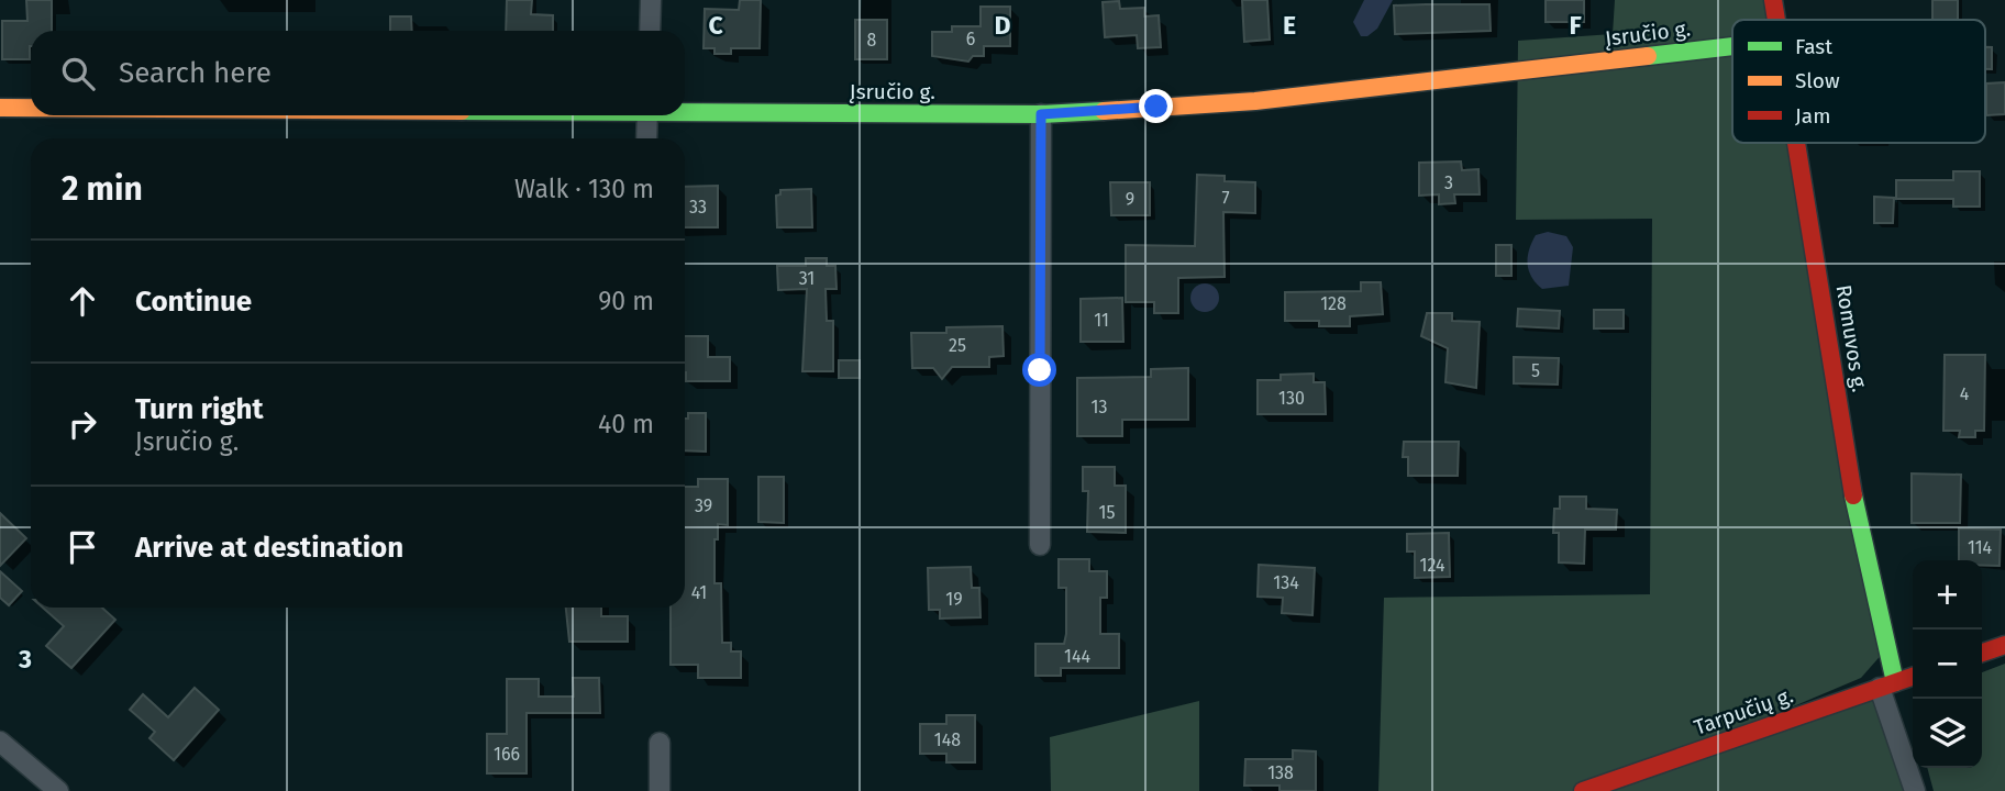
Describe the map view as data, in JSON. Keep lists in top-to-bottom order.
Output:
{
  "streets": {
    "street": ["Įsručio g.", "Romuvos g.", "Tarpučių g."]
  },
  "crossings": [
    ["Romuvos g.", "Tarpučių g."]
  ],
  "house_numbers": [
    "6",
    "8",
    "3",
    "7",
    "9",
    "33",
    "31",
    "128",
    "11",
    "25",
    "5",
    "4",
    "130",
    "13",
    "39",
    "15",
    "114",
    "124",
    "134",
    "41",
    "19",
    "144",
    "148",
    "166",
    "138"
  ],
  "legend": ["Fast", "Slow", "Jam"],
  "page": {
    "search": "Search here",
    "heading": ["2 min", "Walk · 130 m"],
    "list": [
      ["Continue", "90 m"],
      ["Turn right", "Įsručio g.", "40 m"],
      "Arrive at destination"
    ],
    "map_buttons": ["+", "−"]
  },
  "grid": {
    "columns": [
      "C",
      "D",
      "E",
      "F"
    ],
    "rows": ["3"]
  }
}
